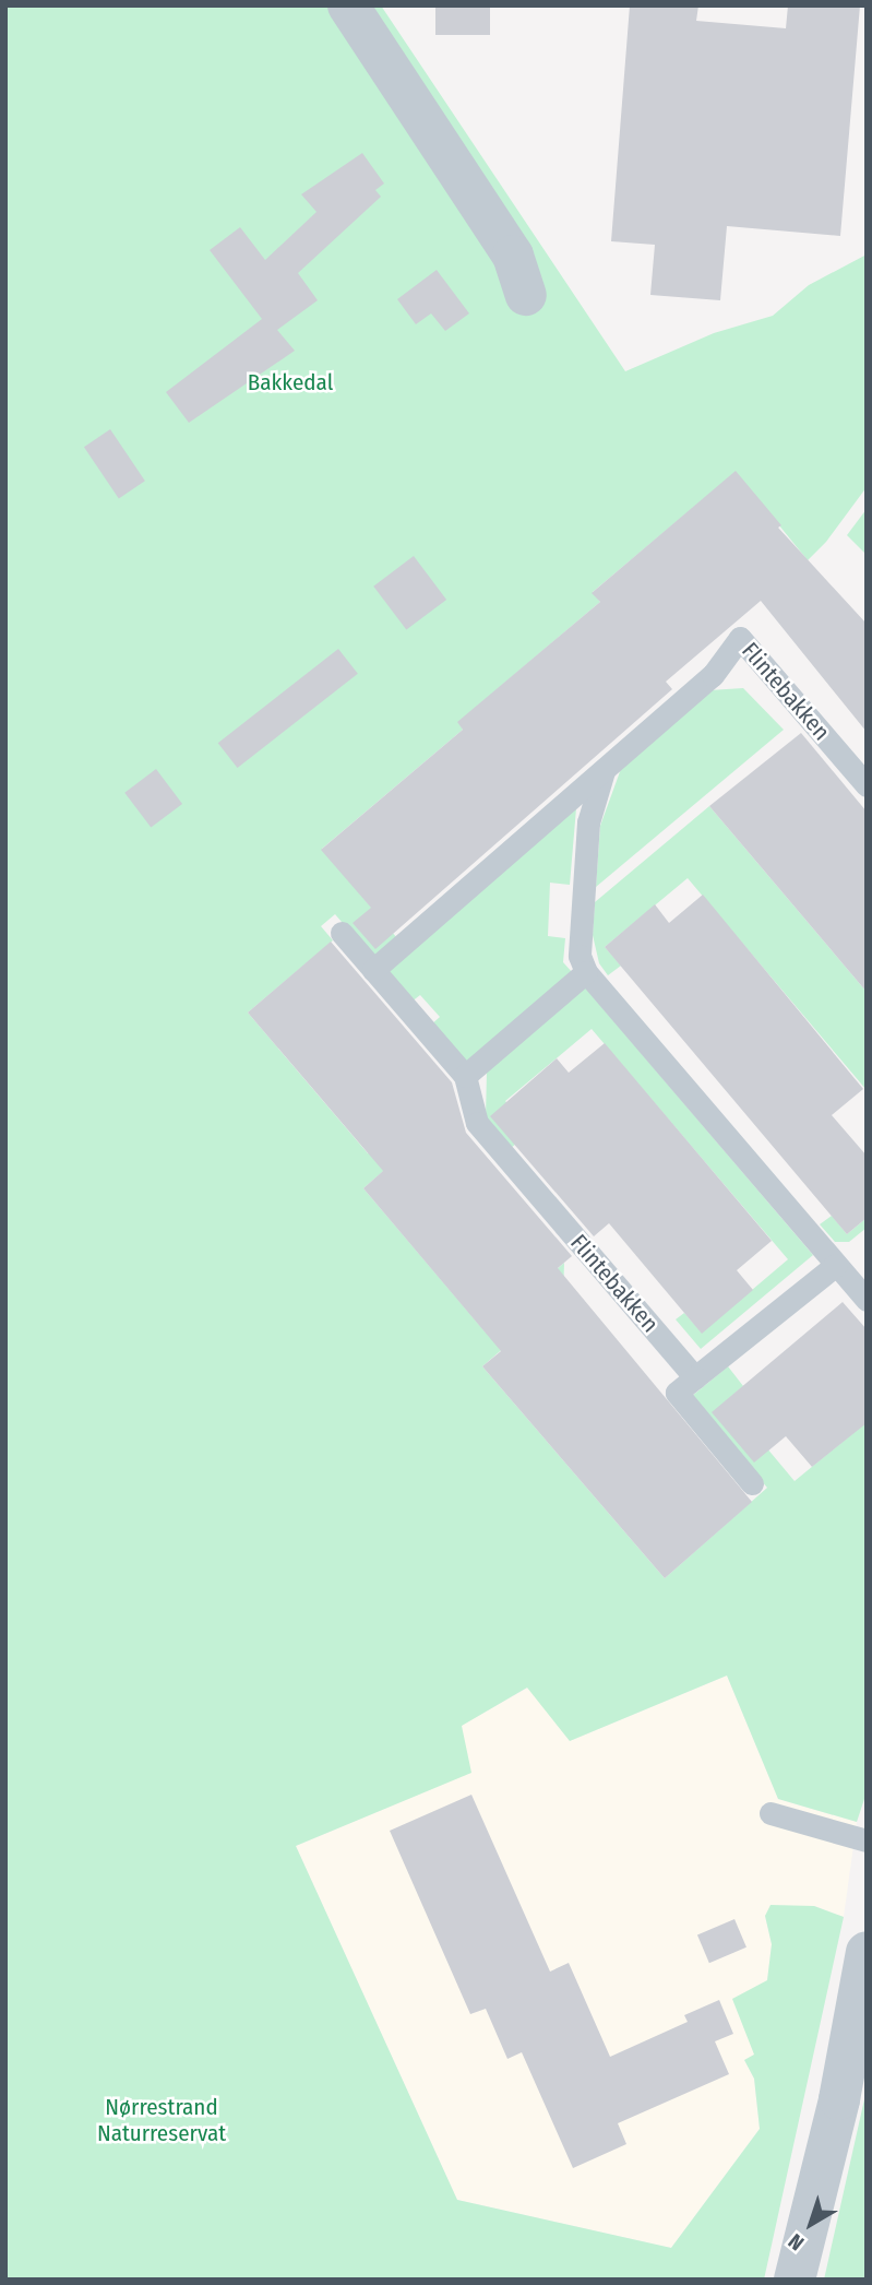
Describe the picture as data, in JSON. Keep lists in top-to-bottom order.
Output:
{
  "streets": {
    "lane": ["Flintebakken"]
  },
  "parks": ["Bakkedal", "Nørrestrand Naturreservat"],
  "north": "bottom left"
}
